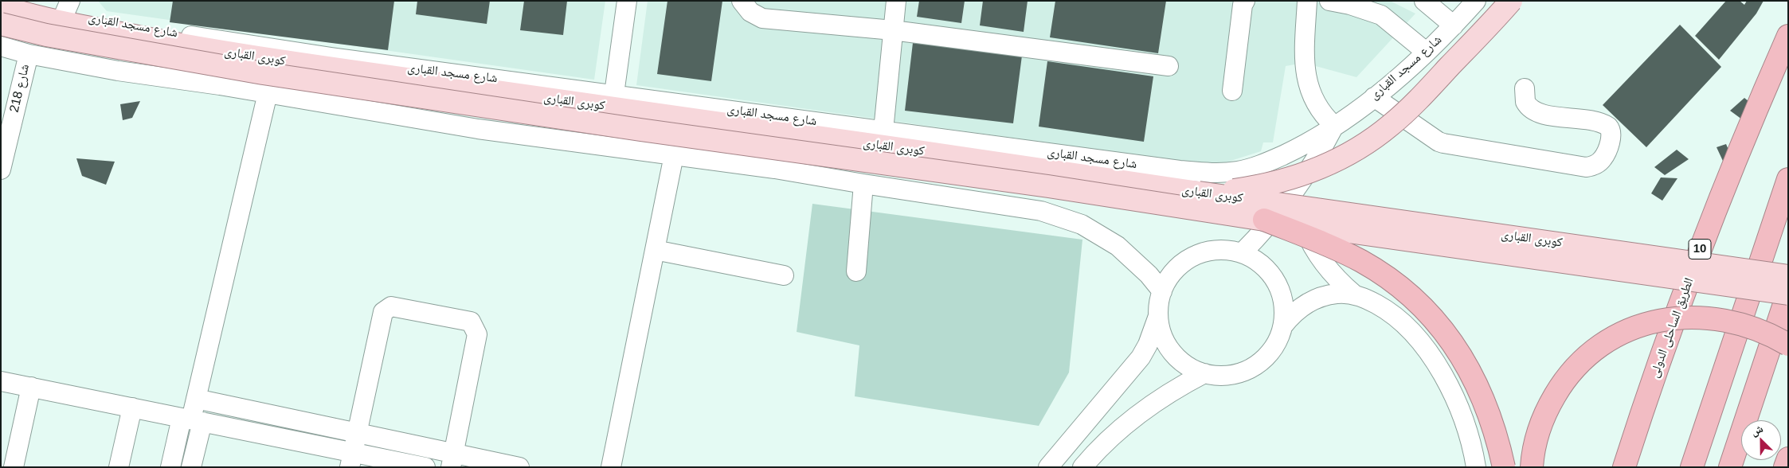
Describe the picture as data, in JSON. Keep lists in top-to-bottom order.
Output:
{
  "streets": {
    "highway": ["10", "الطريق الساحلى الدولى"],
    "main road": ["كوبرى القبارى"],
    "street": ["شارع مسجد القبارى", "شارع 218"]
  },
  "north": "top left"
}
